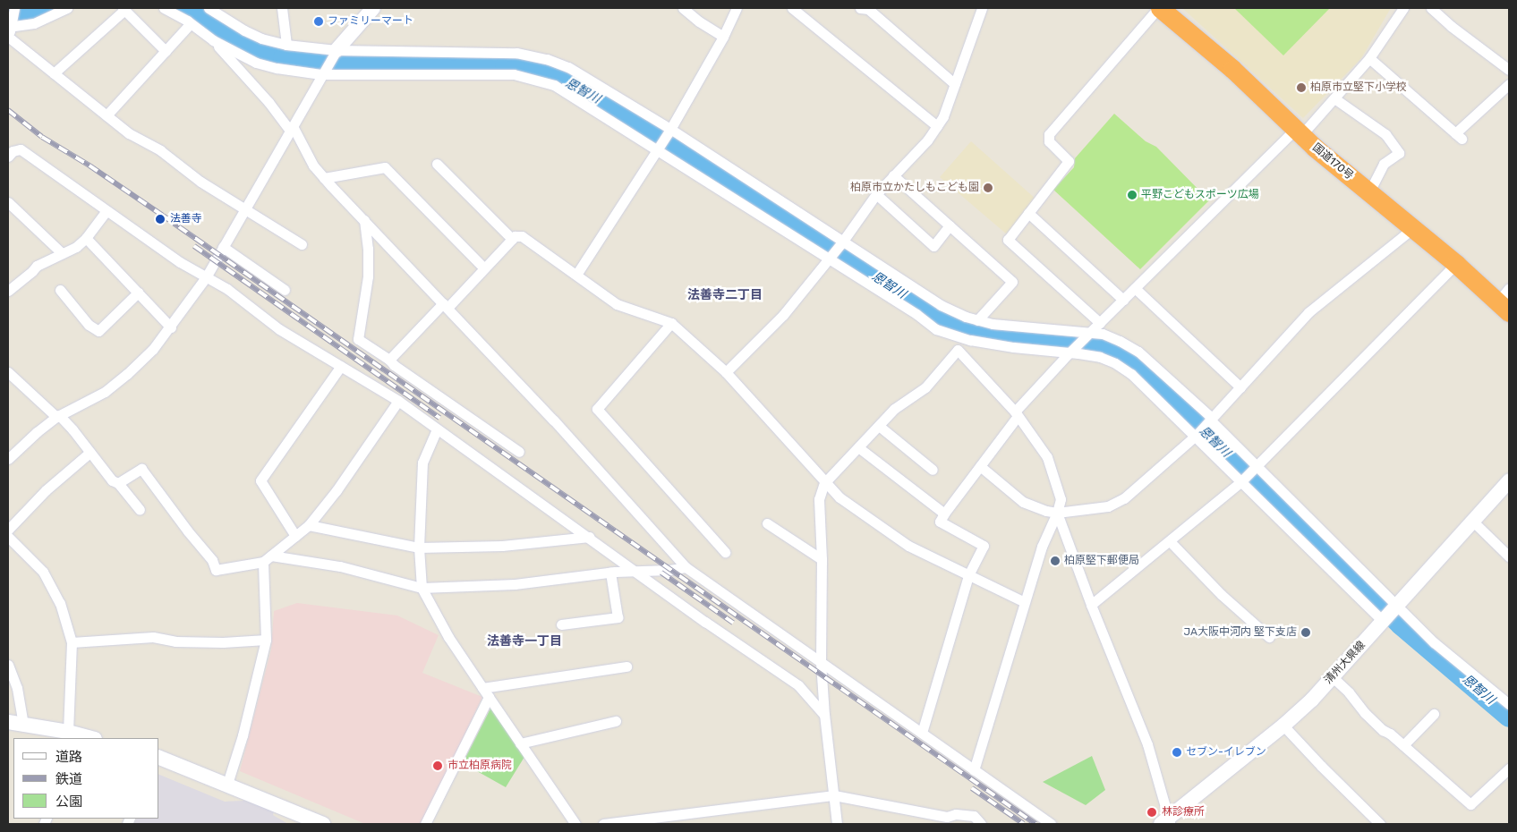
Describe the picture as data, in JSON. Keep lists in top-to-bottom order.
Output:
{
  "streets": {
    "highway": ["国道170号"],
    "main road": ["清州大県線"]
  },
  "districts": ["法善寺二丁目", "法善寺一丁目"],
  "water": ["恩智川"],
  "places": [
    "ファミリーマート",
    "柏原市立堅下小学校",
    "柏原市立かたしもこども園",
    "平野こどもスポーツ広場",
    "法善寺",
    "柏原堅下郵便局",
    "JA大阪中河内 堅下支店",
    "セブン-イレブン",
    "市立柏原病院",
    "林診療所"
  ],
  "legend": ["道路", "鉄道", "公園"]
}
